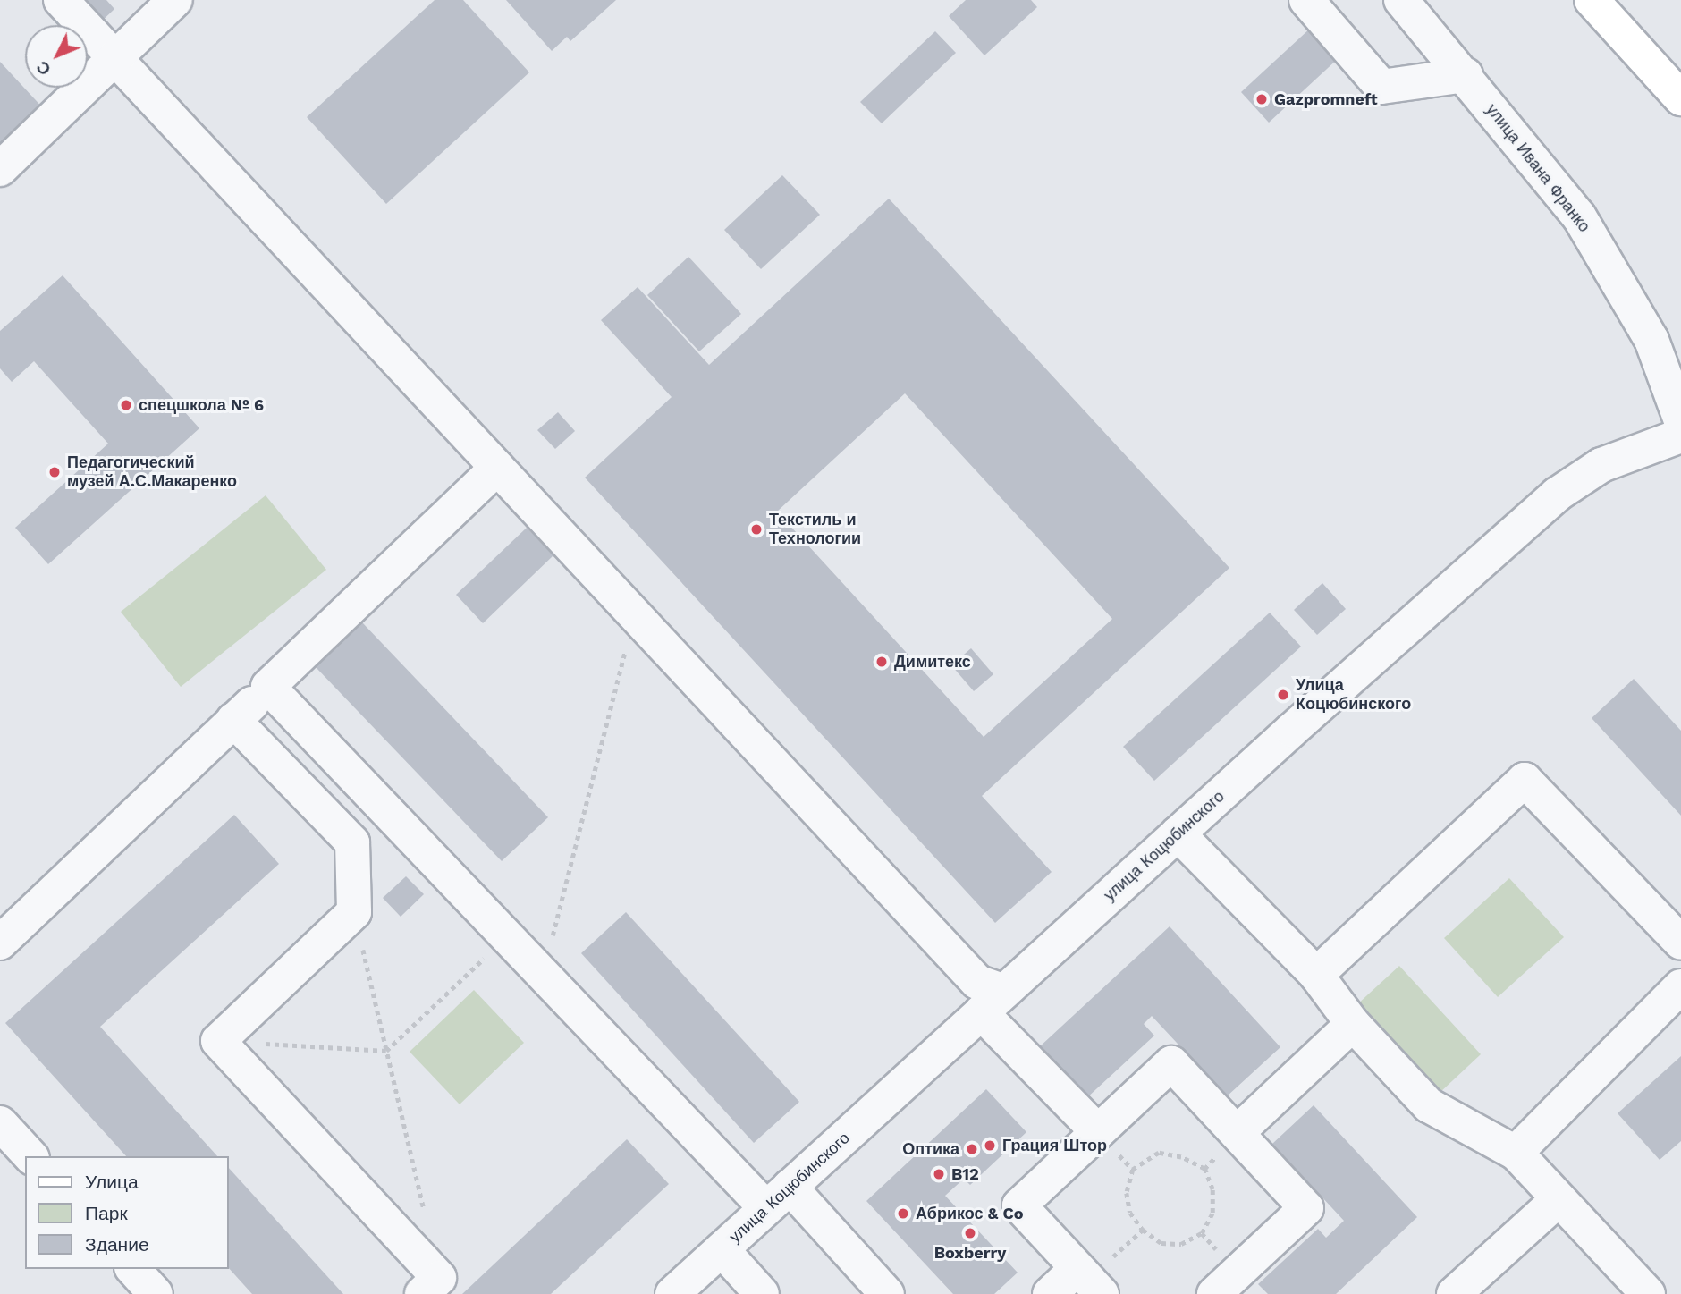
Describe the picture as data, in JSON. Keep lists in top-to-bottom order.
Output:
{
  "streets": {
    "street": ["улица Ивана Франко", "улица Коцюбинского"]
  },
  "places": [
    "Gazpromneft",
    "спецшкола № 6",
    "Педагогический музей А.С.Макаренко",
    "Текстиль и Технологии",
    "Димитекс",
    "Улица Коцюбинского",
    "Грация Штор",
    "Оптика",
    "B12",
    "Абрикос & Co",
    "Boxberry"
  ],
  "legend": ["Улица", "Парк", "Здание"],
  "north": "bottom left"
}
